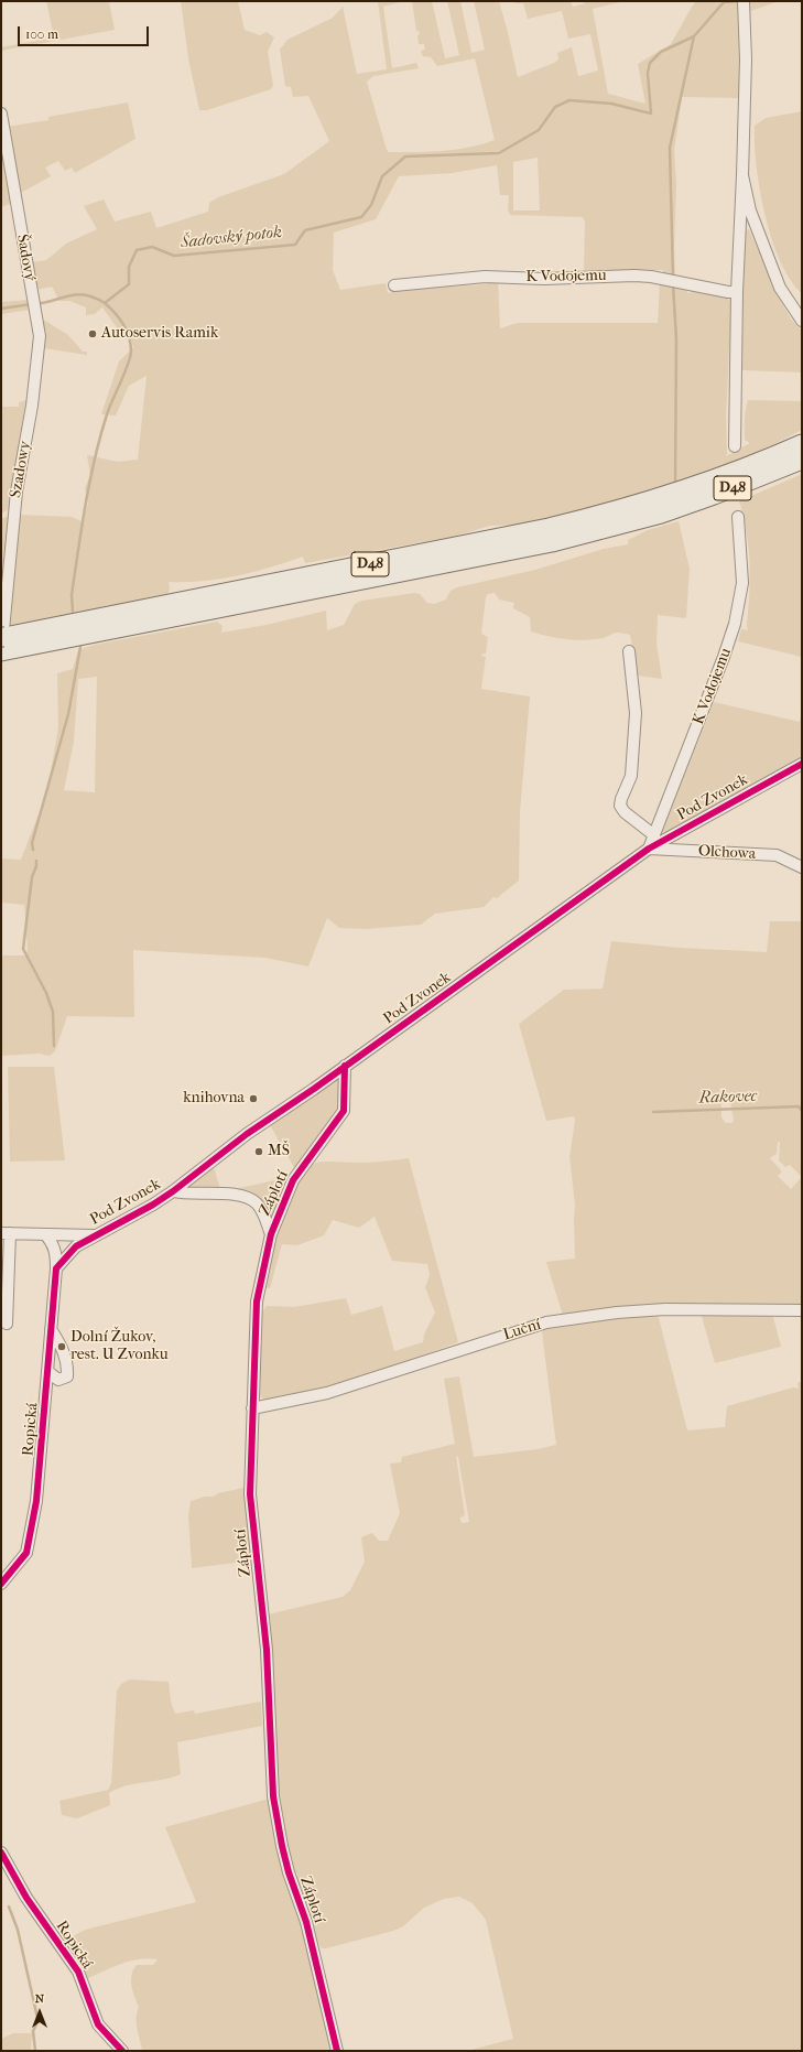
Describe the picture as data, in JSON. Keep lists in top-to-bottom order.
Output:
{
  "streets": {
    "highway": ["D48"],
    "street": [
      "Šadový",
      "K Vodojemu",
      "Szadowy",
      "Pod Zvonek",
      "Olchowa",
      "Záplotí",
      "Luční",
      "Ropická"
    ]
  },
  "crossings": [
    ["Šadový", "Szadowy"],
    ["K Vodojemu", "Pod Zvonek"],
    ["K Vodojemu", "Olchowa"],
    ["Szadowy", "D48"],
    ["Pod Zvonek", "Olchowa"],
    ["Pod Zvonek", "Záplotí"],
    ["Pod Zvonek", "Ropická"],
    ["Záplotí", "Luční"]
  ],
  "water": ["Šadovský potok", "Rakovec"],
  "places": [
    "Autoservis Ramik",
    "knihovna",
    "MŠ",
    "Dolní Žukov, rest. U Zvonku"
  ],
  "scale_bar": "100 m",
  "north": "top"
}
